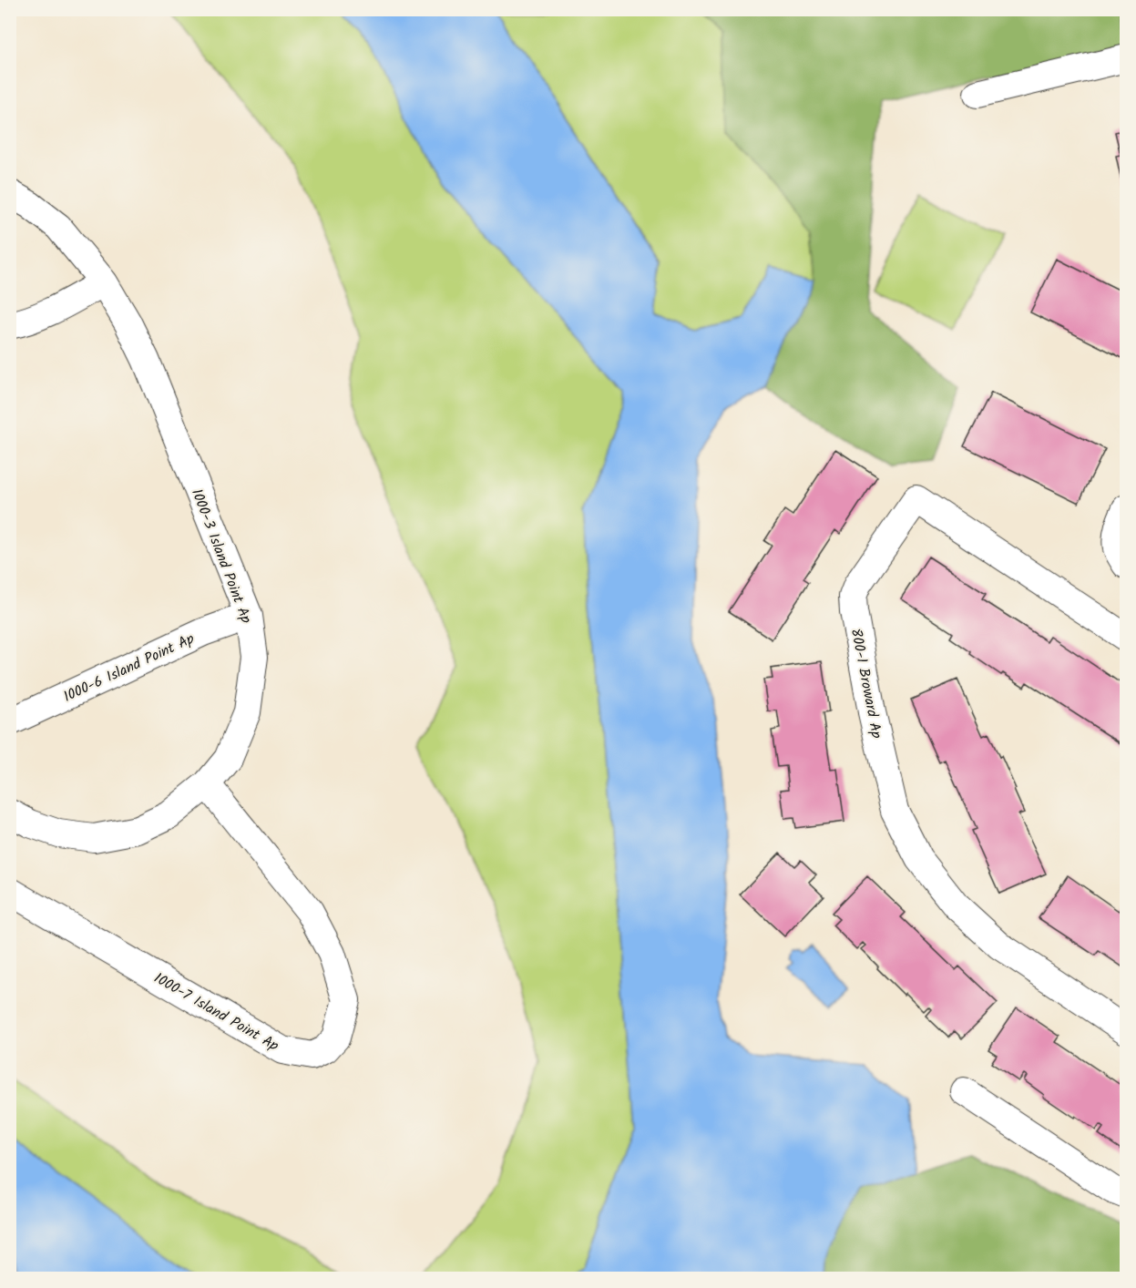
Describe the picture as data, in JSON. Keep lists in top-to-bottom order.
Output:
{
  "streets": {
    "street": [
      "1000-3 Island Point Ap",
      "1000-6 Island Point Ap",
      "800-1 Broward Ap",
      "1000-7 Island Point Ap"
    ]
  },
  "crossings": [
    ["1000-3 Island Point Ap", "1000-6 Island Point Ap"],
    ["1000-3 Island Point Ap", "1000-7 Island Point Ap"]
  ]
}
